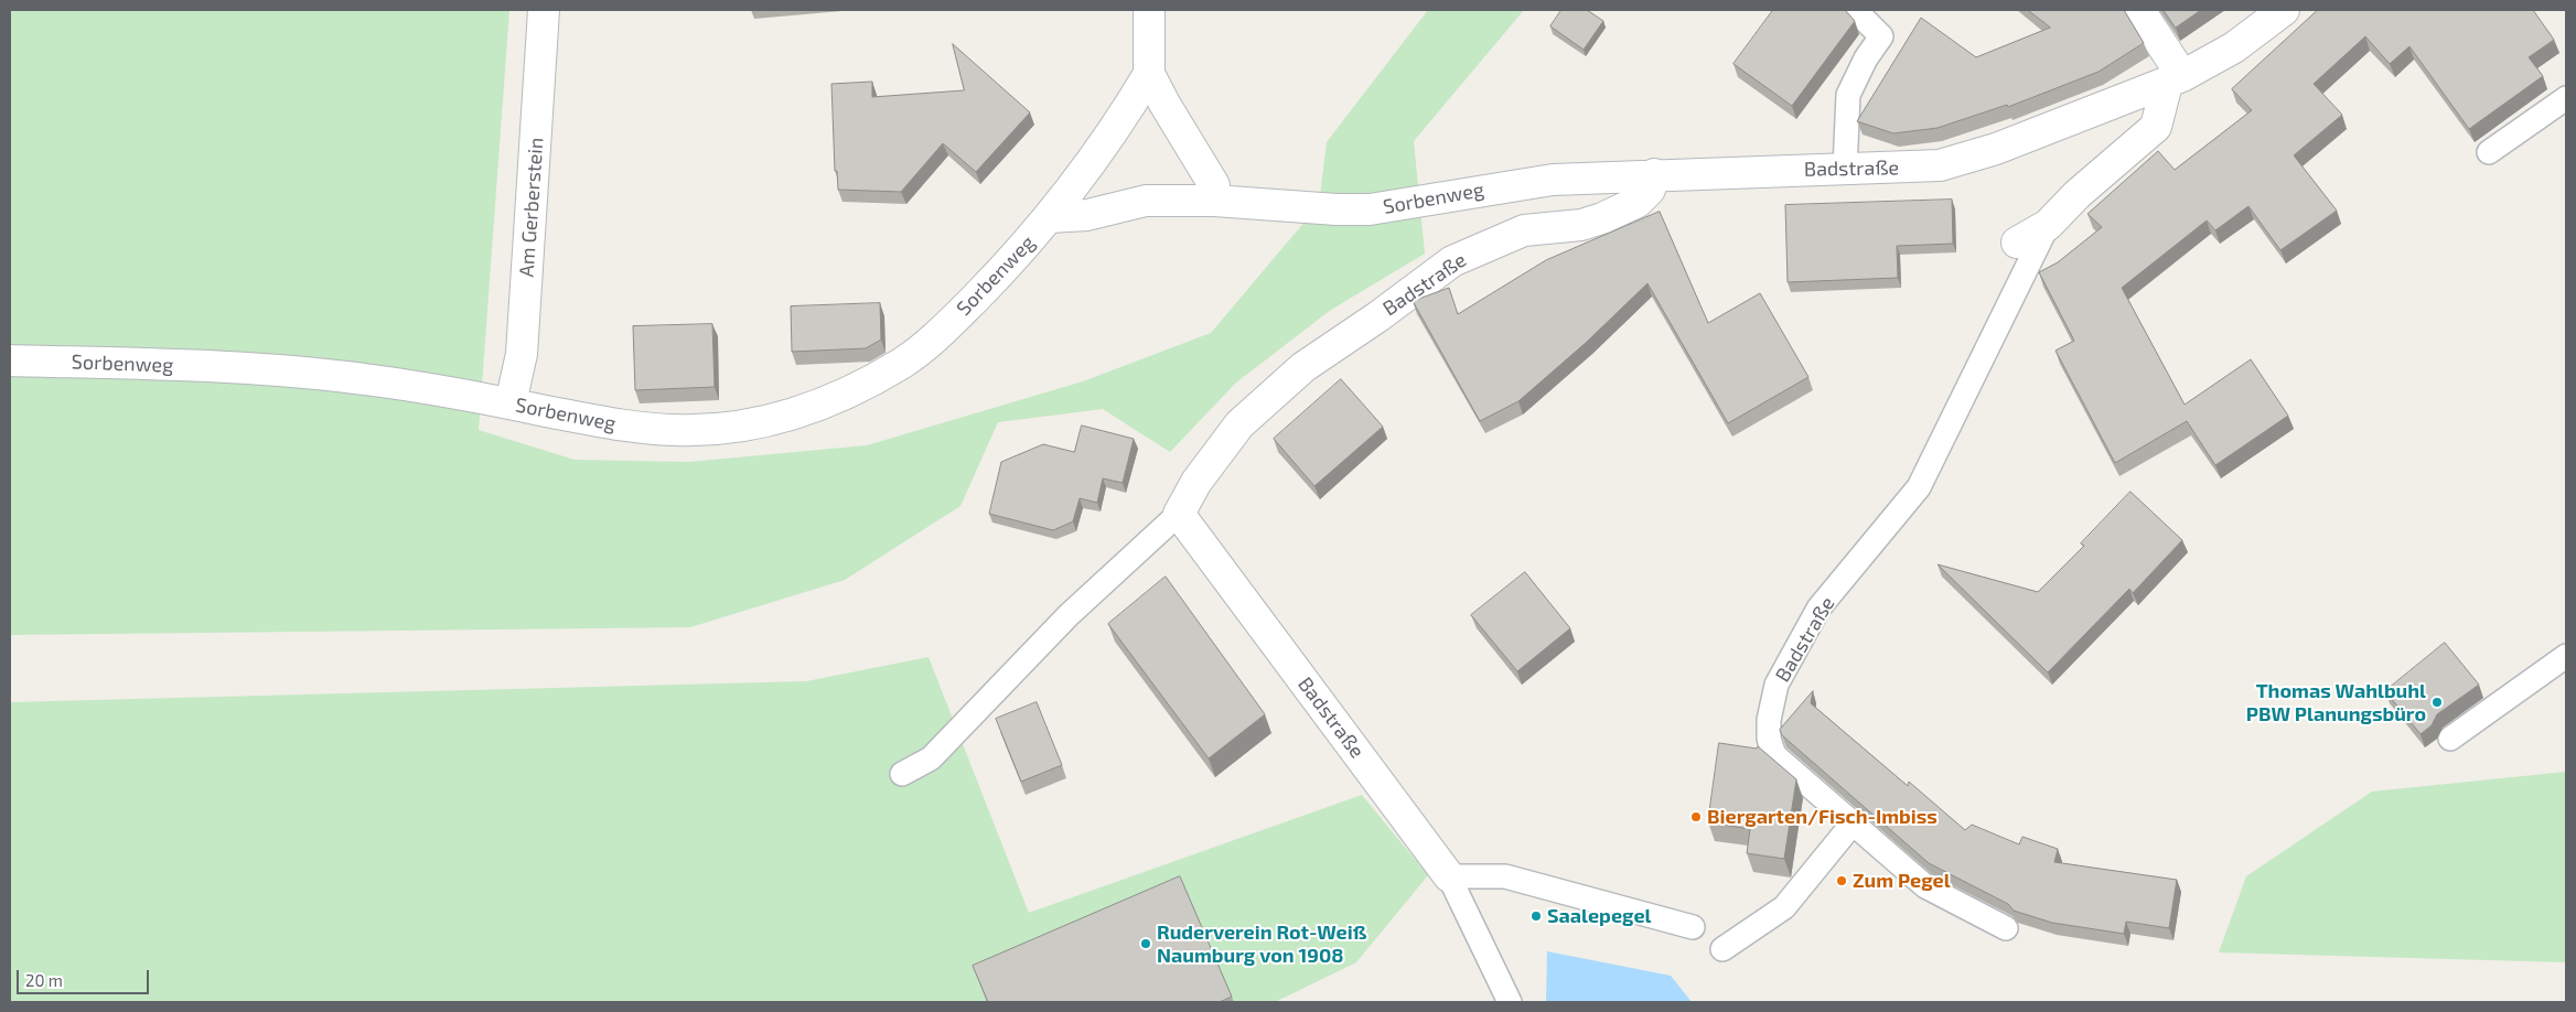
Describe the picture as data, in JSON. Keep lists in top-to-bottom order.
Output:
{
  "streets": {
    "street": ["Badstraße", "Sorbenweg", "Am Gerberstein"]
  },
  "crossings": [
    ["Badstraße", "Sorbenweg"],
    ["Sorbenweg", "Am Gerberstein"]
  ],
  "places": [
    "Thomas Wahlbuhl PBW Planungsbüro",
    "Biergarten/Fisch-Imbiss",
    "Zum Pegel",
    "Saalepegel",
    "Ruderverein Rot-Weiß Naumburg von 1908"
  ],
  "scale_bar": "20 m"
}
